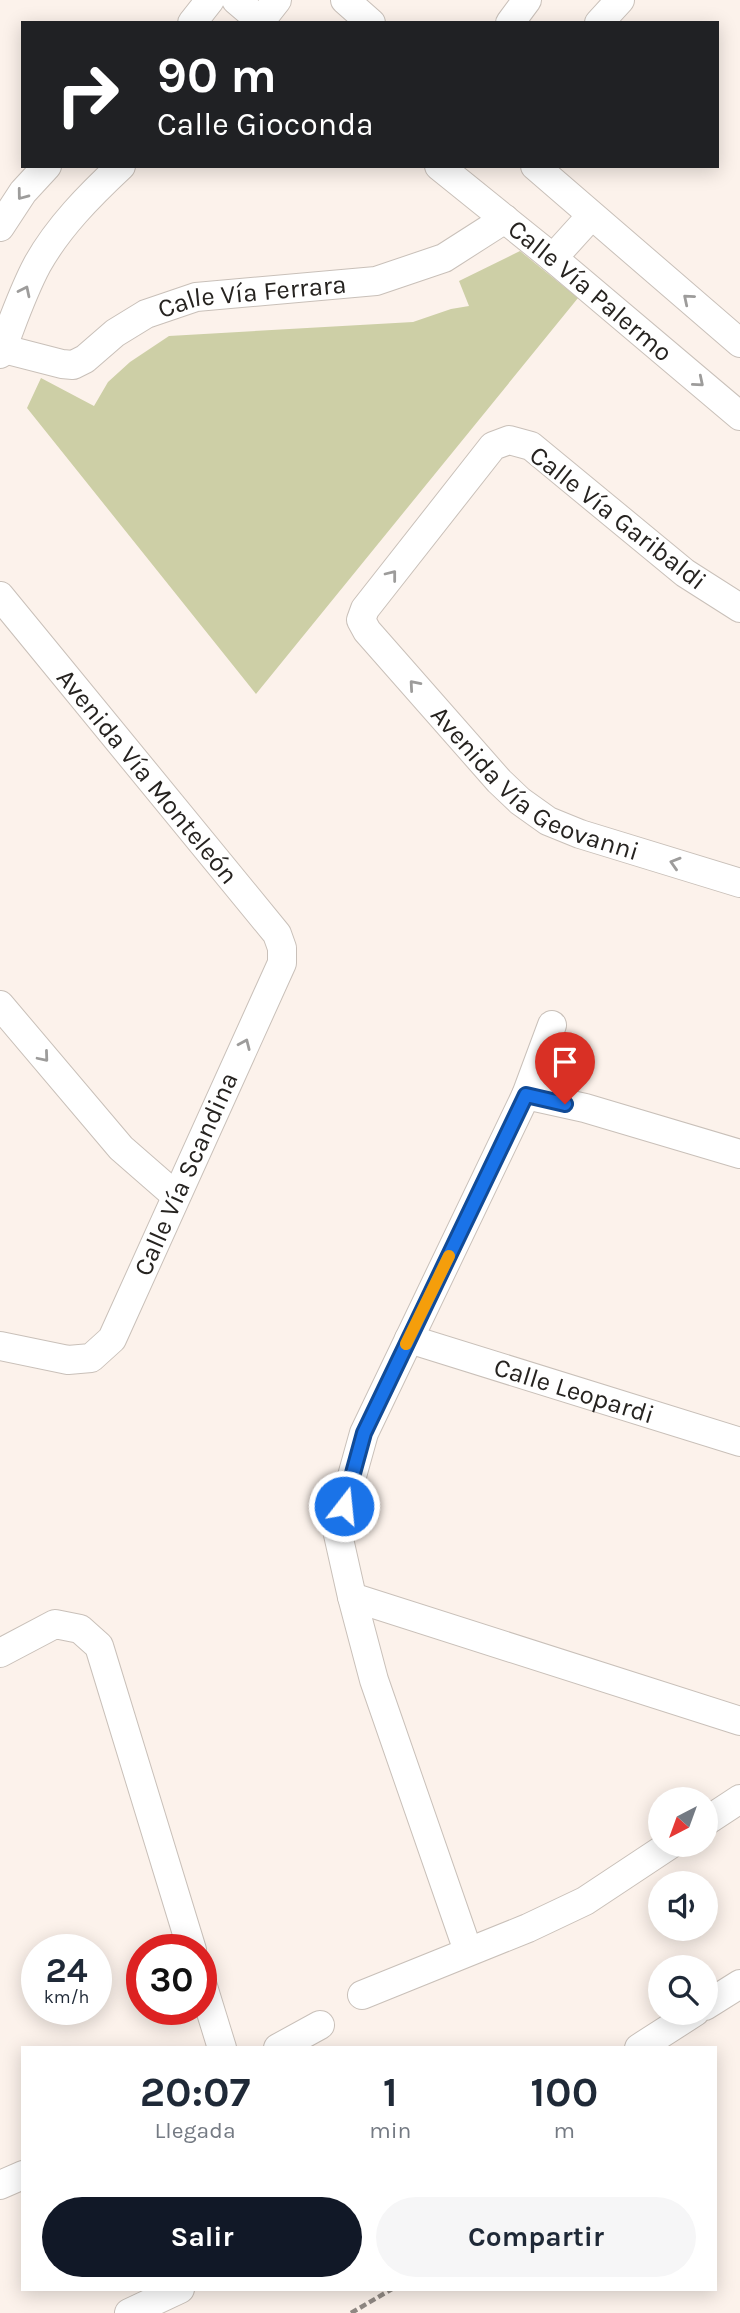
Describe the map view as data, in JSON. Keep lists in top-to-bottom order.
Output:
{
  "streets": {
    "street": [
      "Calle Vía Palermo",
      "Calle Vía Ferrara",
      "Calle Vía Garibaldi",
      "Avenida Vía Monteleón",
      "Avenida Vía Geovanni",
      "Calle Vía Scandina",
      "Calle Leopardi"
    ]
  },
  "crossings": [
    ["Calle Vía Palermo", "Calle Vía Ferrara"],
    ["Calle Vía Garibaldi", "Avenida Vía Geovanni"],
    ["Avenida Vía Monteleón", "Calle Vía Scandina"]
  ],
  "one_way": ["Avenida Vía Geovanni", "Calle Vía Scandina"],
  "north": "bottom left",
  "page": {
    "turn": ["90 m", "Calle Gioconda"],
    "speed": "24 km/h",
    "limit": "30",
    "eta": [
      "20:07",
      "Llegada",
      "1",
      "min",
      "100",
      "m"
    ],
    "buttons": ["Salir", "Compartir"]
  }
}
